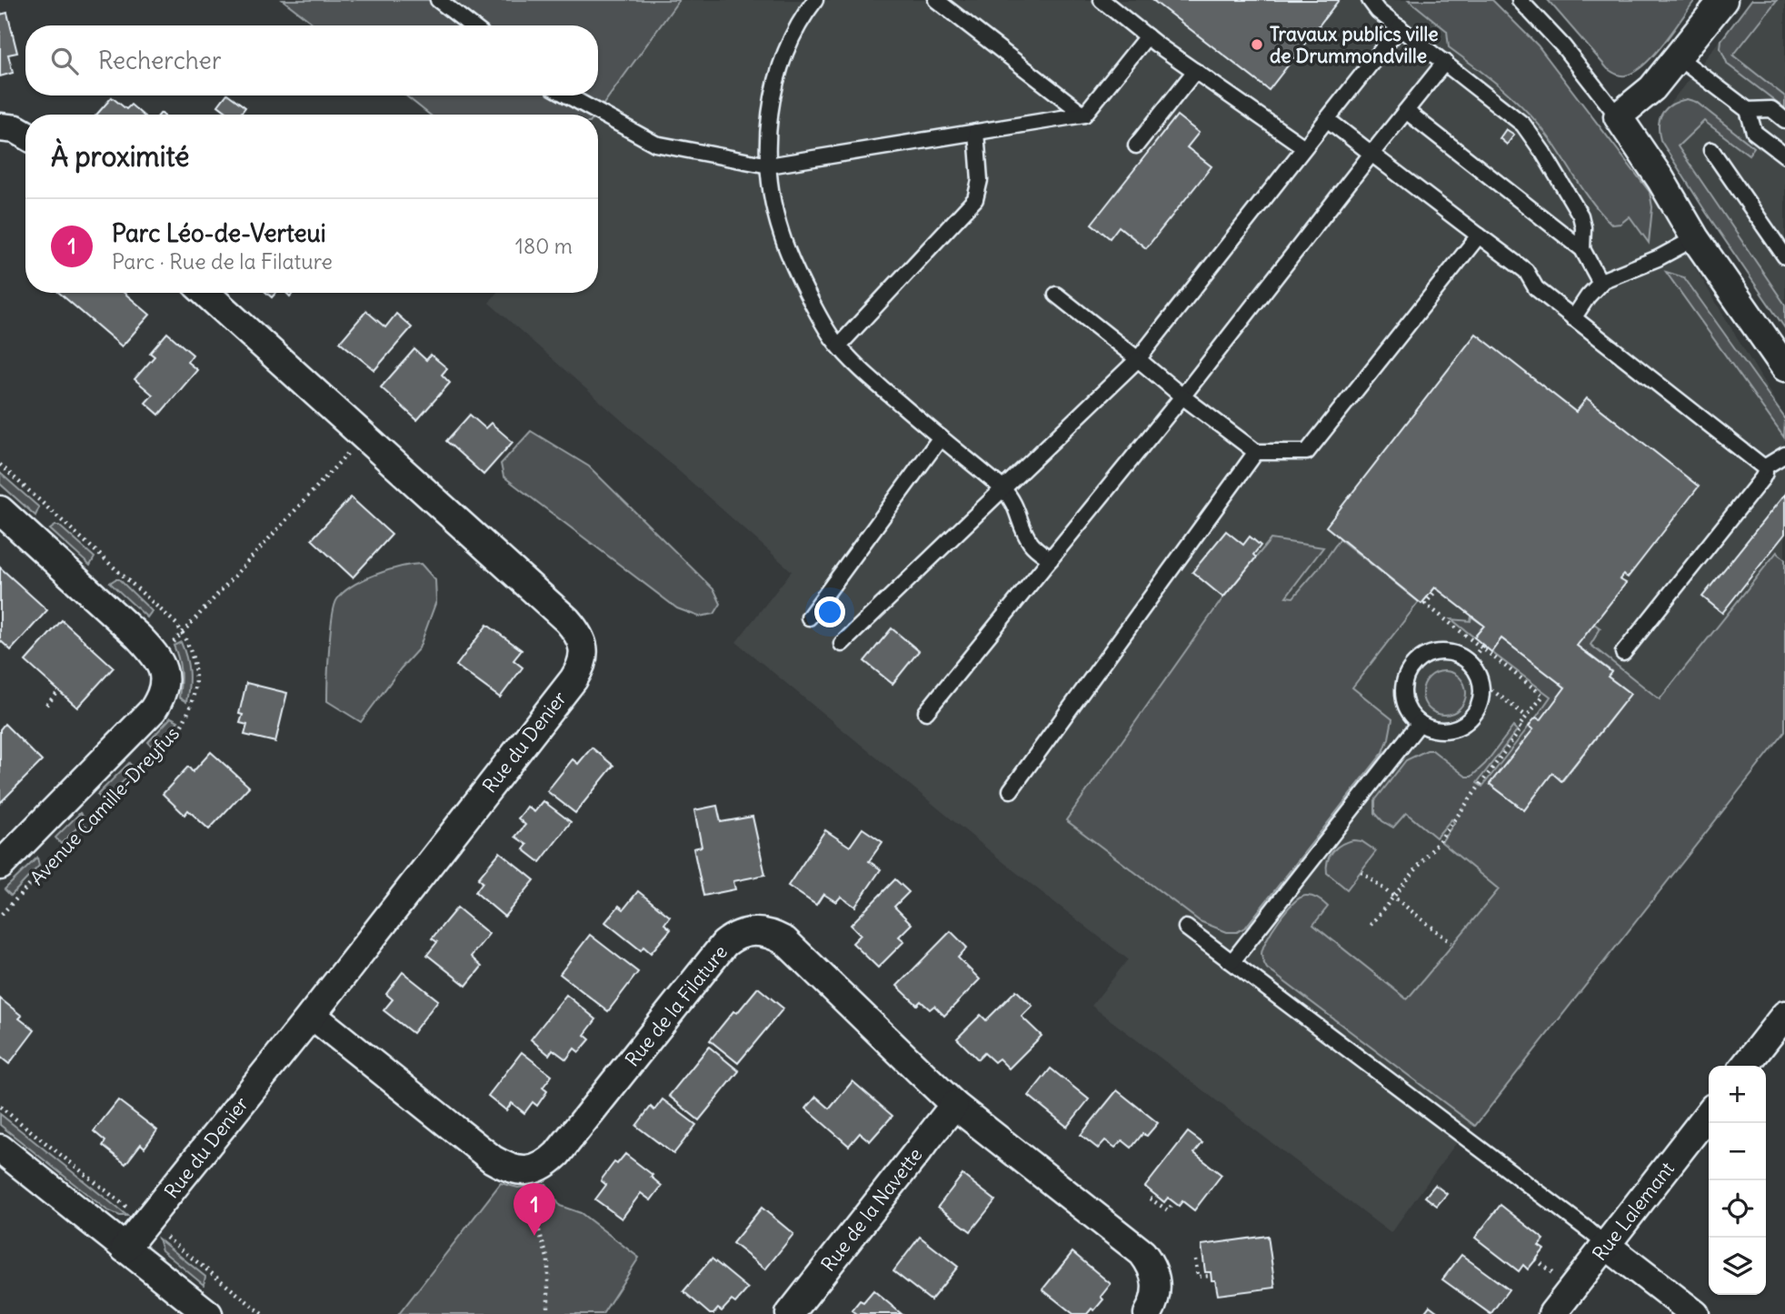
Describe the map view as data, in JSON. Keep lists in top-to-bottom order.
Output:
{
  "streets": {
    "street": [
      "Rue du Denier",
      "Avenue Camille-Dreyfus",
      "Rue de la Filature",
      "Rue de la Navette",
      "Rue Lalemant"
    ]
  },
  "crossings": [
    ["Rue du Denier", "Rue de la Filature"],
    ["Rue de la Filature", "Rue de la Navette"]
  ],
  "places": ["Travaux publics ville de Drummondville"],
  "page": {
    "search": "Rechercher",
    "heading": "À proximité",
    "list": [
      {
        "mark": "1",
        "name": "Parc Léo-de-Verteui",
        "note": "Parc · Rue de la Filature",
        "value": "180 m"
      }
    ],
    "map_buttons": ["+", "−"],
    "pins": "1"
  }
}
